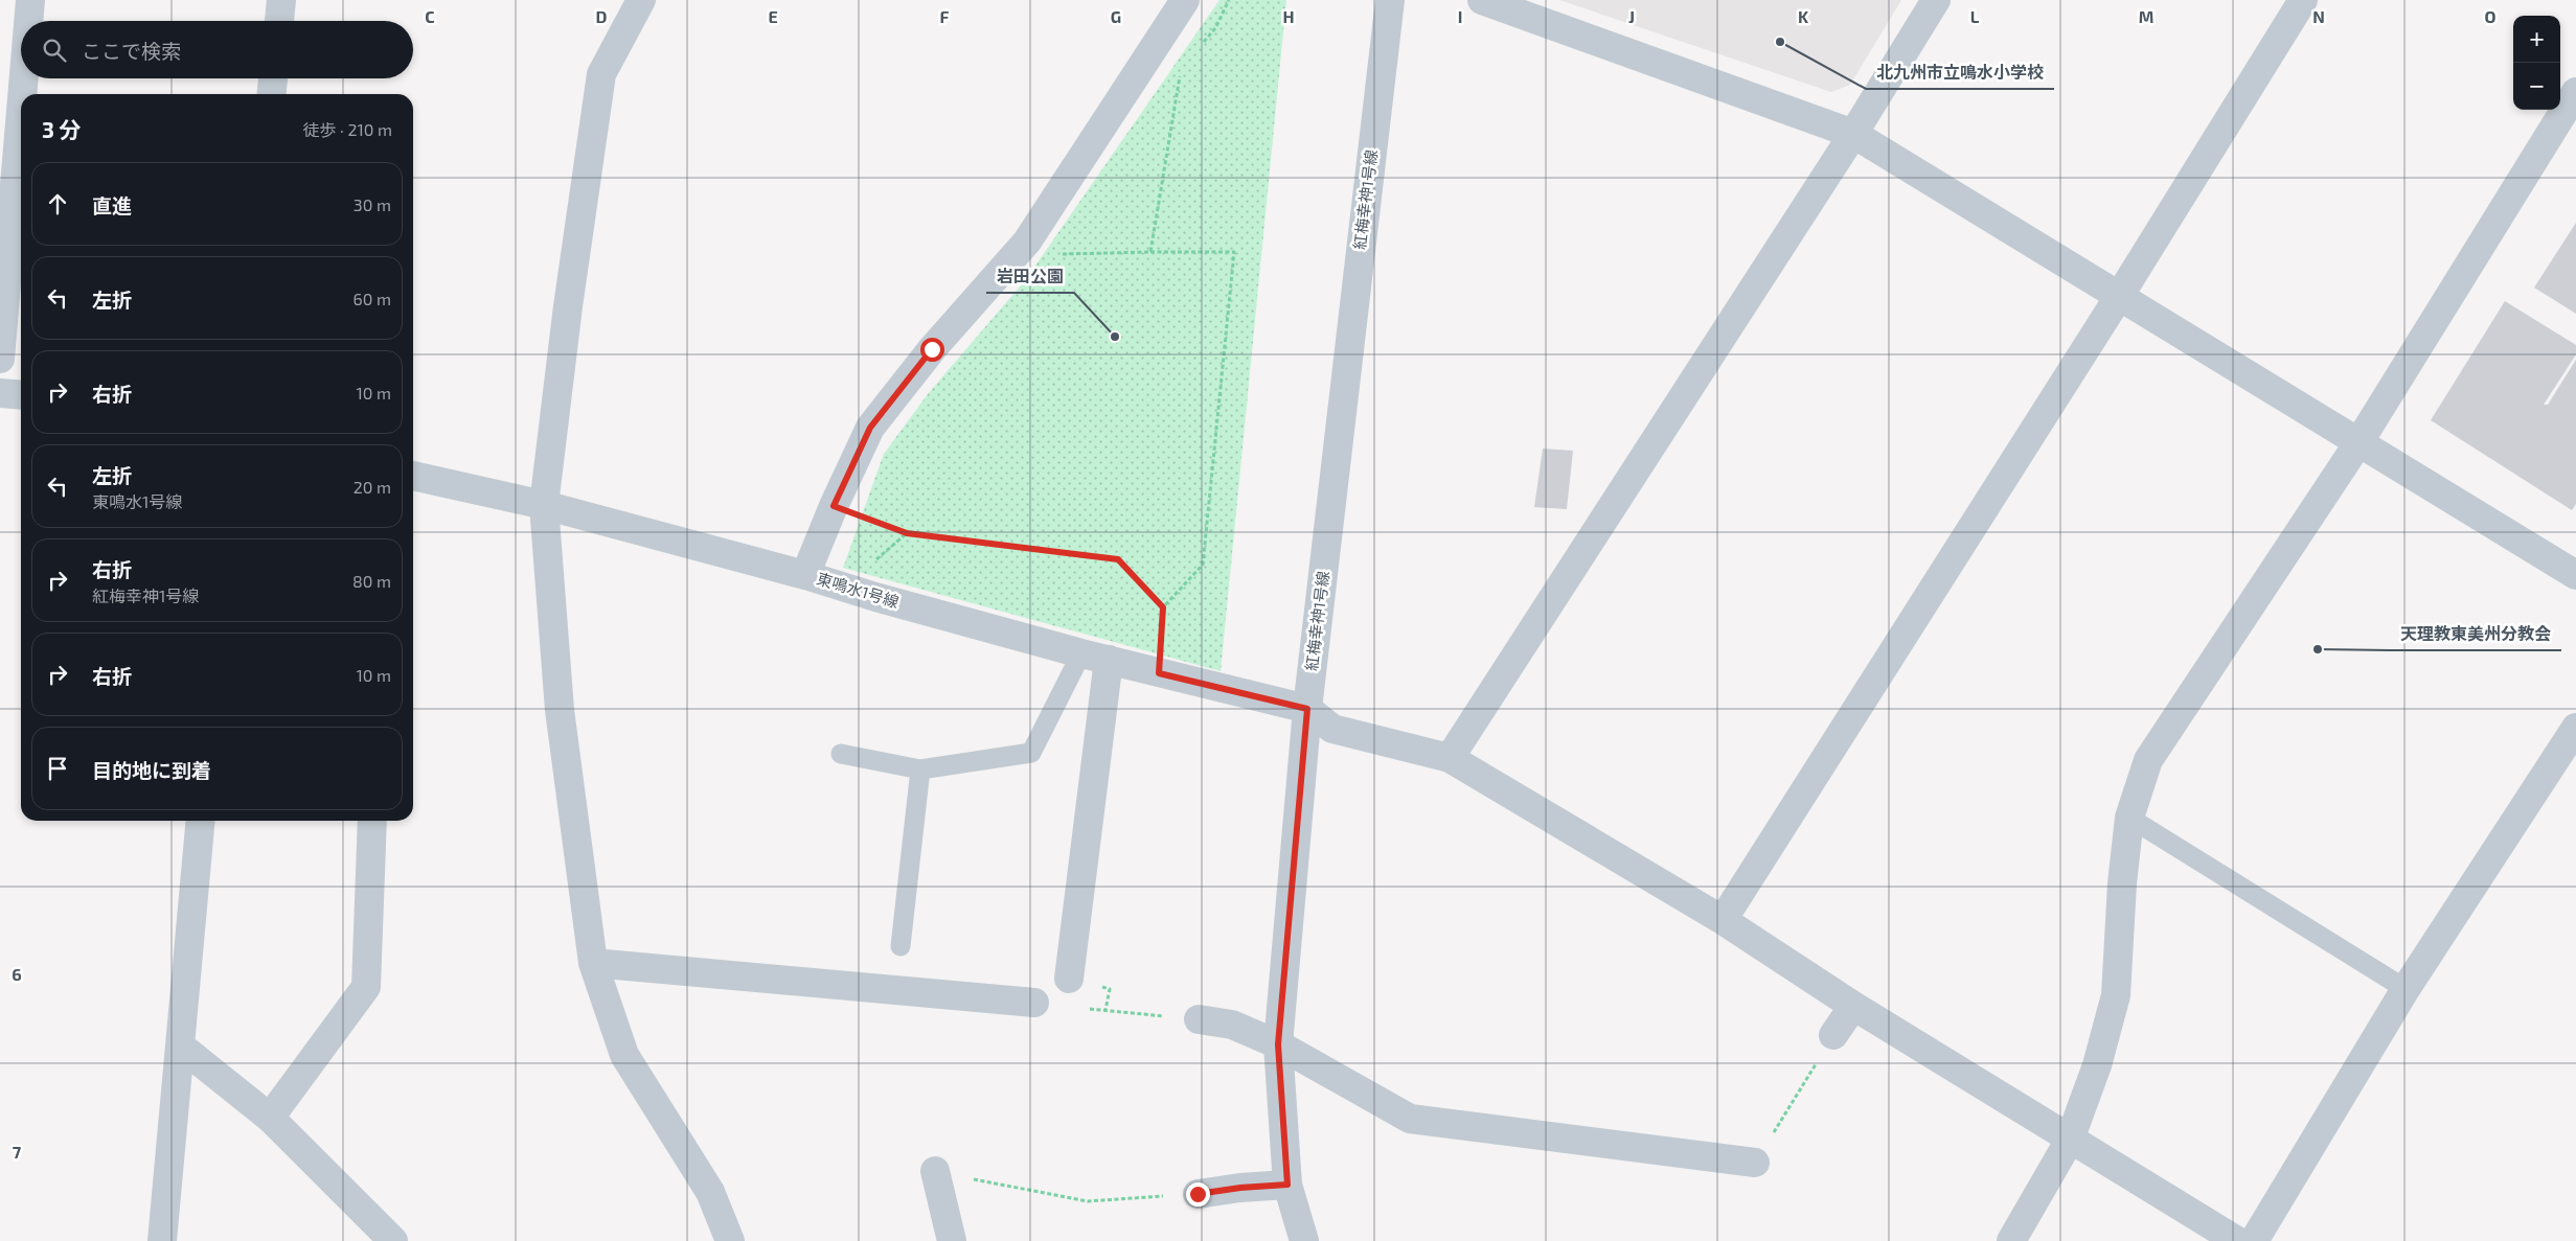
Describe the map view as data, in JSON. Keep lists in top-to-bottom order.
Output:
{
  "streets": {
    "street": ["紅梅幸神1号線", "東鳴水1号線"]
  },
  "crossings": [
    ["紅梅幸神1号線", "東鳴水1号線"]
  ],
  "places": ["北九州市立鳴水小学校", "岩田公園", "天理教東美州分教会"],
  "page": {
    "map_buttons": ["+", "−"],
    "search": "ここで検索",
    "heading": ["3 分", "徒歩 · 210 m"],
    "list": [
      ["直進", "30 m"],
      ["左折", "60 m"],
      ["右折", "10 m"],
      ["左折", "東鳴水1号線", "20 m"],
      ["右折", "紅梅幸神1号線", "80 m"],
      ["右折", "10 m"],
      "目的地に到着"
    ]
  },
  "grid": {
    "columns": [
      "C",
      "D",
      "E",
      "F",
      "G",
      "H",
      "I",
      "J",
      "K",
      "L",
      "M",
      "N",
      "O"
    ],
    "rows": ["6", "7"]
  }
}
